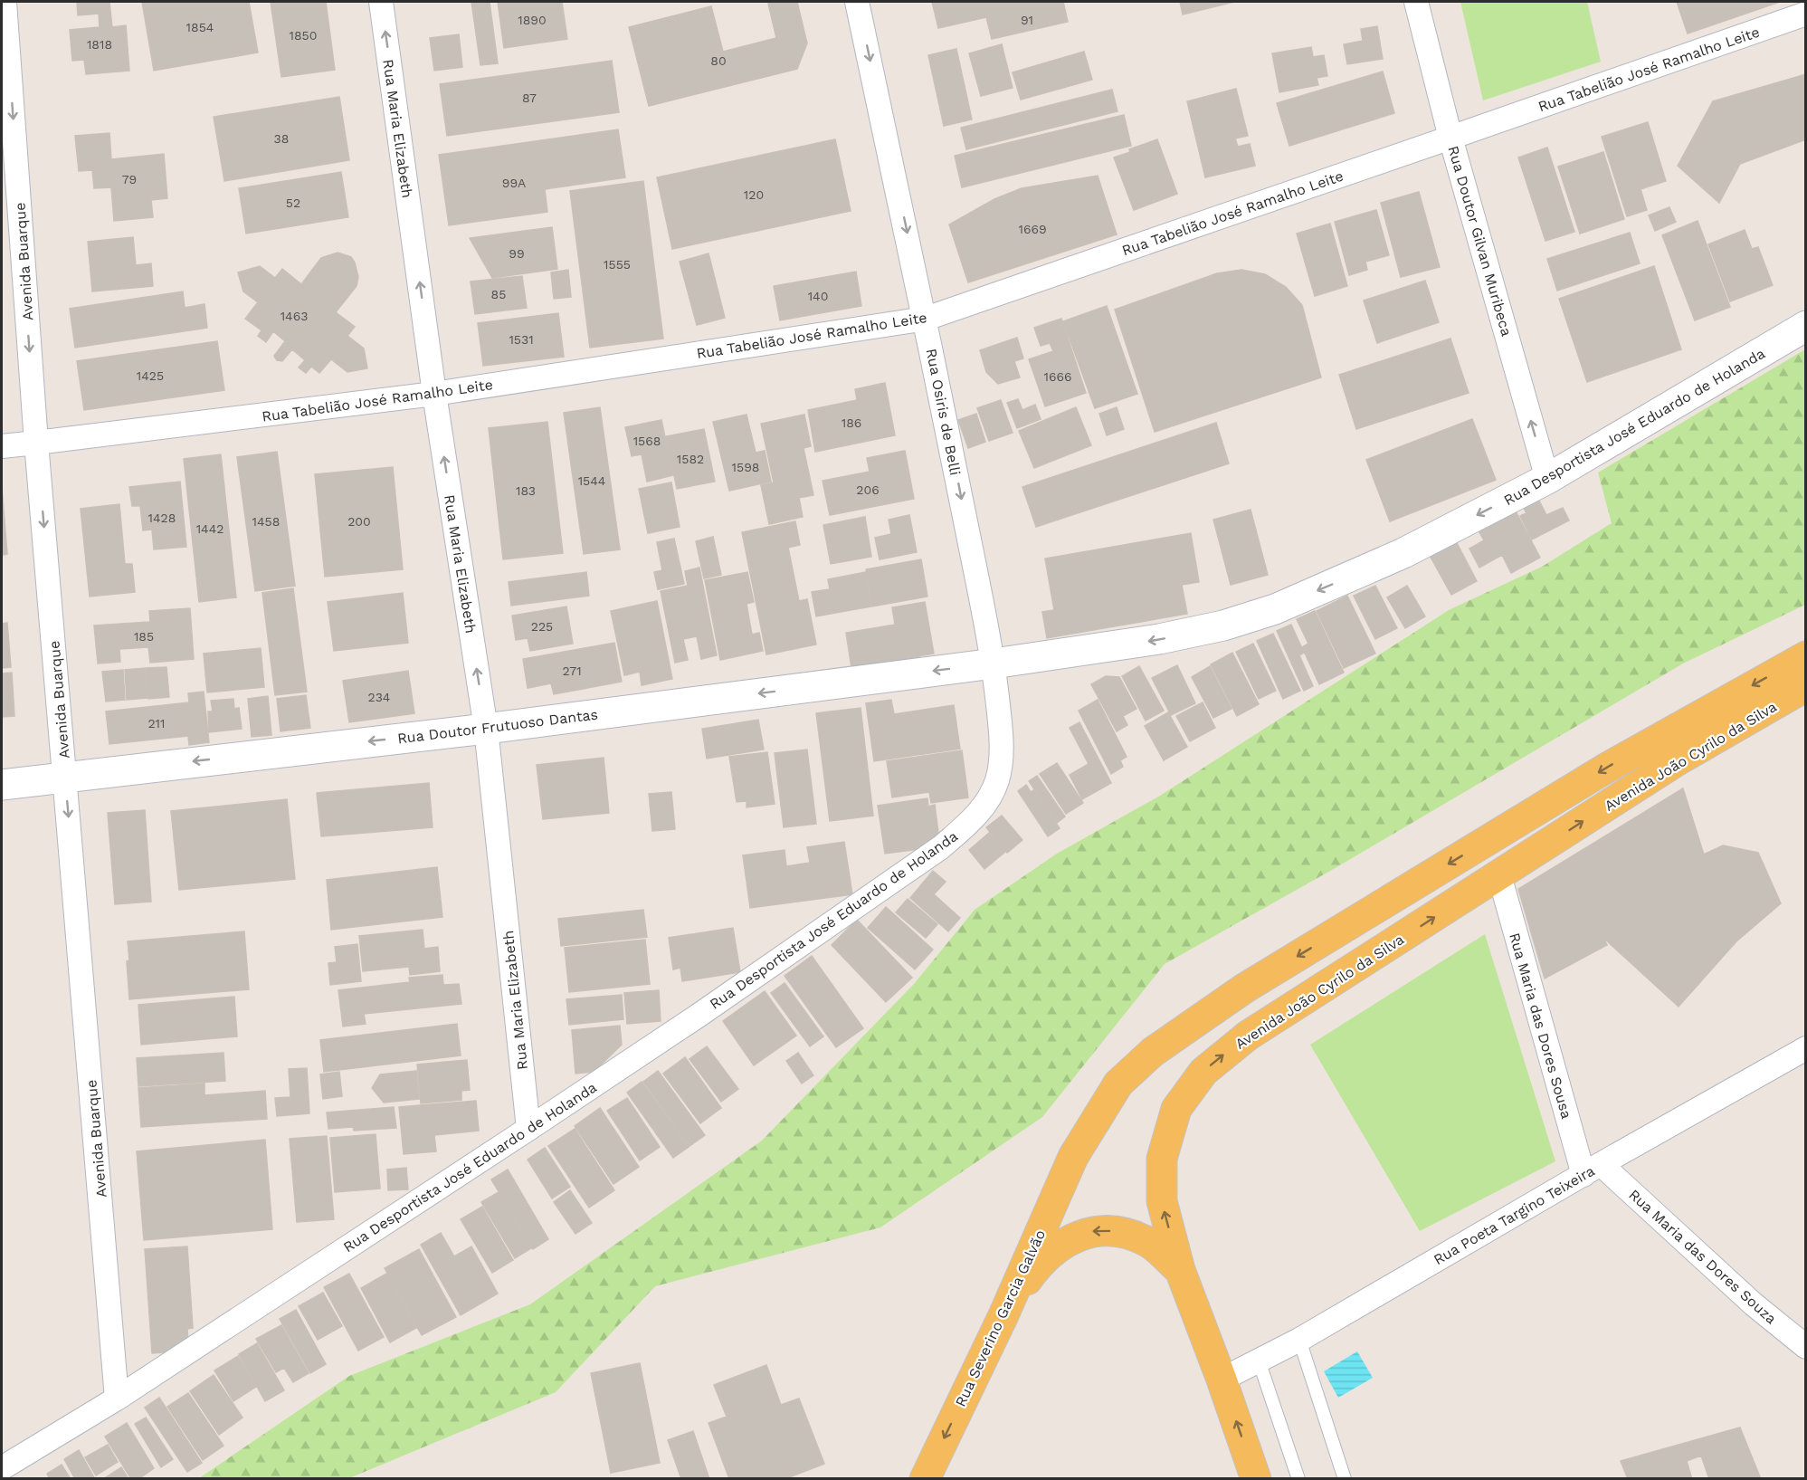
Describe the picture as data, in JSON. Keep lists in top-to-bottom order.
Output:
{
  "streets": {
    "main road": [
      "Rua Desportista José Eduardo de Holanda",
      "Rua Doutor Frutuoso Dantas",
      "Avenida João Cyrilo da Silva",
      "Rua Severino Garcia Galvão"
    ],
    "street": [
      "Rua Tabelião José Ramalho Leite",
      "Rua Maria Elizabeth",
      "Rua Doutor Gilvan Muribeca",
      "Avenida Buarque",
      "Rua Osiris de Belli",
      "Rua Maria das Dores Sousa",
      "Rua Poeta Targino Teixeira",
      "Rua Maria das Dores Souza"
    ]
  },
  "crossings": [
    ["Rua Tabelião José Ramalho Leite", "Rua Maria Elizabeth"],
    ["Rua Tabelião José Ramalho Leite", "Rua Doutor Gilvan Muribeca"],
    ["Rua Tabelião José Ramalho Leite", "Avenida Buarque"],
    ["Rua Tabelião José Ramalho Leite", "Rua Osiris de Belli"],
    ["Rua Maria Elizabeth", "Rua Desportista José Eduardo de Holanda"],
    ["Rua Maria Elizabeth", "Rua Doutor Frutuoso Dantas"],
    ["Rua Doutor Gilvan Muribeca", "Rua Desportista José Eduardo de Holanda"],
    ["Avenida Buarque", "Rua Desportista José Eduardo de Holanda"],
    ["Avenida Buarque", "Rua Doutor Frutuoso Dantas"],
    ["Rua Osiris de Belli", "Rua Desportista José Eduardo de Holanda"],
    ["Rua Osiris de Belli", "Rua Doutor Frutuoso Dantas"],
    ["Rua Desportista José Eduardo de Holanda", "Rua Doutor Frutuoso Dantas"],
    ["Avenida João Cyrilo da Silva", "Rua Maria das Dores Sousa"],
    ["Avenida João Cyrilo da Silva", "Rua Poeta Targino Teixeira"],
    ["Avenida João Cyrilo da Silva", "Rua Severino Garcia Galvão"],
    ["Rua Maria das Dores Sousa", "Rua Poeta Targino Teixeira"],
    ["Rua Maria das Dores Sousa", "Rua Maria das Dores Souza"],
    ["Rua Poeta Targino Teixeira", "Rua Maria das Dores Souza"]
  ],
  "one_way": [
    "Rua Maria Elizabeth",
    "Rua Doutor Gilvan Muribeca",
    "Avenida Buarque",
    "Rua Osiris de Belli",
    "Rua Doutor Frutuoso Dantas",
    "Rua Severino Garcia Galvão"
  ],
  "house_numbers": [
    "1890",
    "91",
    "1854",
    "1850",
    "1818",
    "80",
    "87",
    "38",
    "79",
    "99A",
    "120",
    "52",
    "1669",
    "99",
    "1555",
    "85",
    "140",
    "1463",
    "1531",
    "1425",
    "1666",
    "186",
    "1568",
    "1582",
    "1598",
    "1544",
    "206",
    "183",
    "1428",
    "1458",
    "200",
    "1442",
    "225",
    "185",
    "271",
    "234",
    "211"
  ]
}
